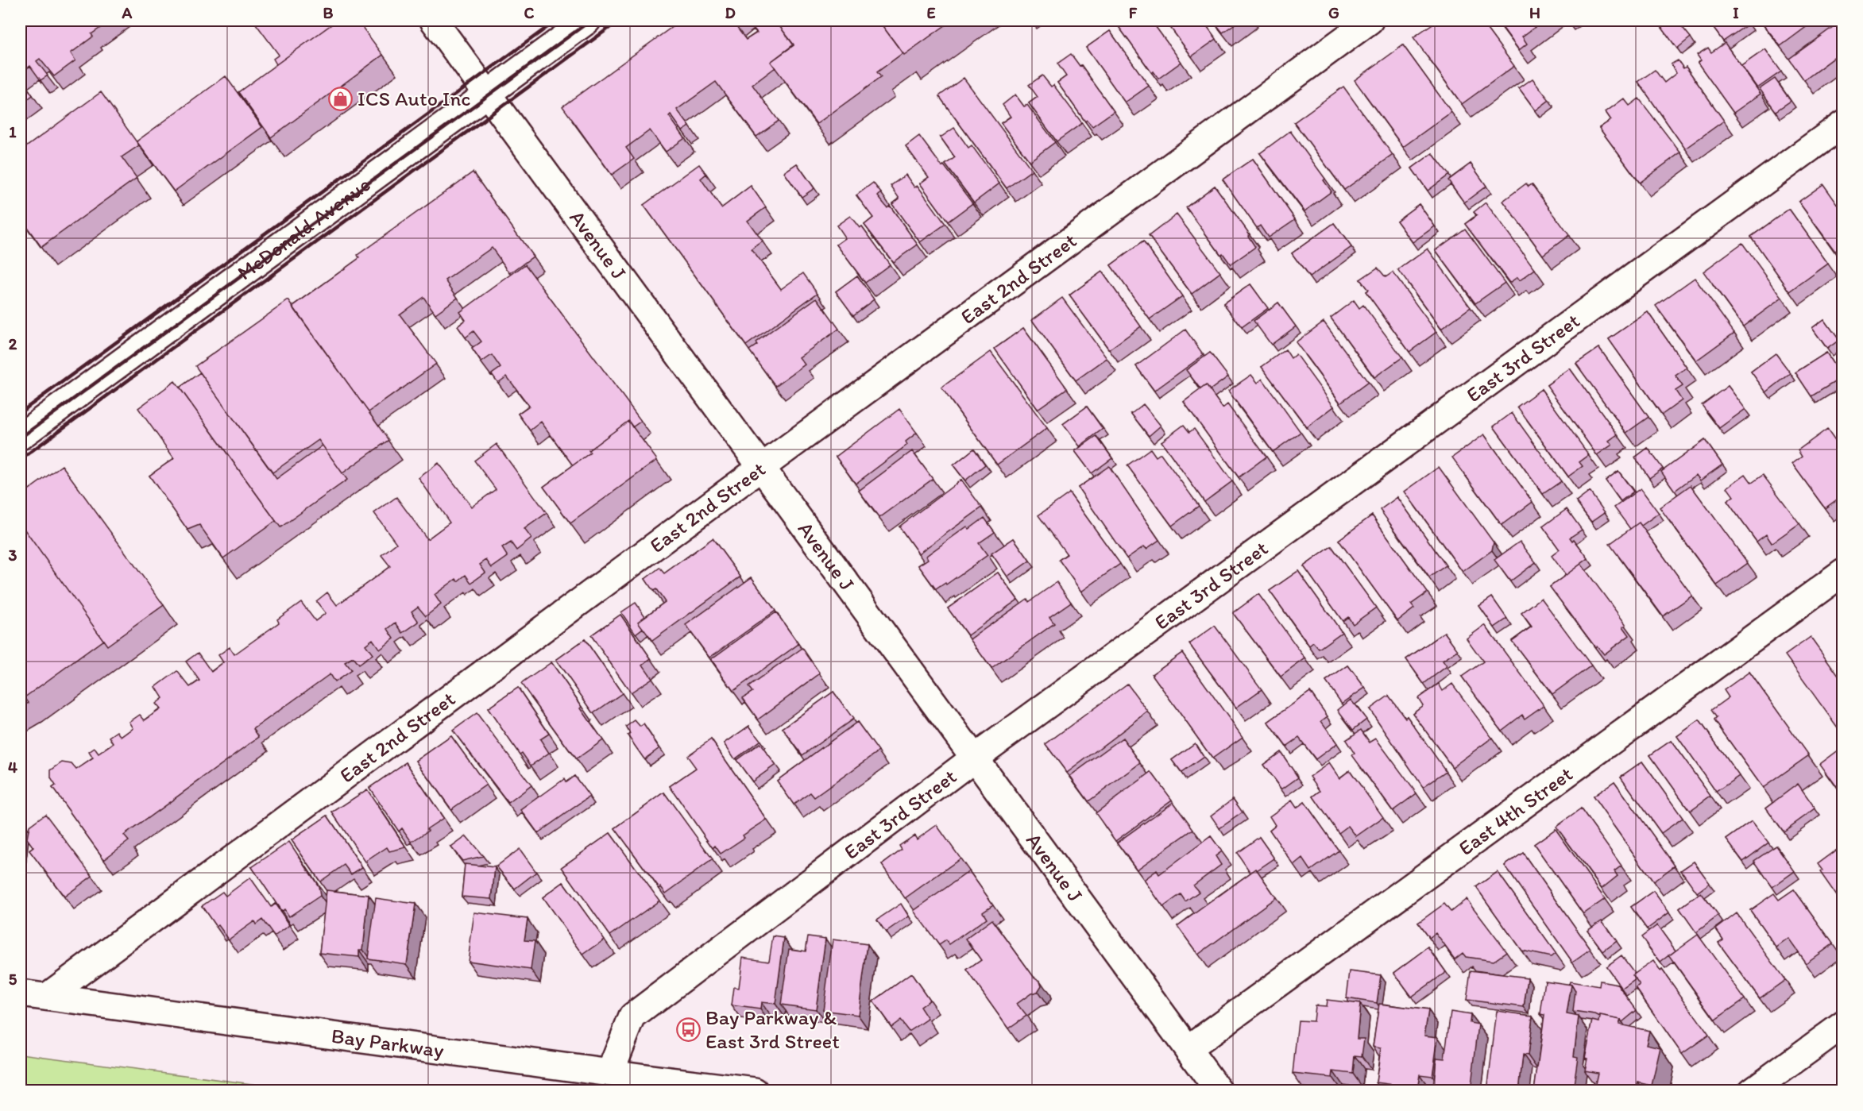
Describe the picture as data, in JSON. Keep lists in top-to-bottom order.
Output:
{
  "streets": {
    "street": [
      "McDonald Avenue",
      "Avenue J",
      "East 2nd Street",
      "East 3rd Street",
      "East 4th Street",
      "Bay Parkway"
    ]
  },
  "crossings": [
    ["McDonald Avenue", "Avenue J"],
    ["Avenue J", "East 2nd Street"],
    ["Avenue J", "East 3rd Street"],
    ["Avenue J", "East 4th Street"],
    ["East 2nd Street", "Bay Parkway"],
    ["East 3rd Street", "Bay Parkway"]
  ],
  "places": {
    "shop": ["ICS Auto Inc"],
    "bus stop": ["Bay Parkway & East 3rd Street"]
  },
  "grid": {
    "columns": [
      "A",
      "B",
      "C",
      "D",
      "E",
      "F",
      "G",
      "H",
      "I"
    ],
    "rows": [
      "1",
      "2",
      "3",
      "4",
      "5"
    ]
  }
}
